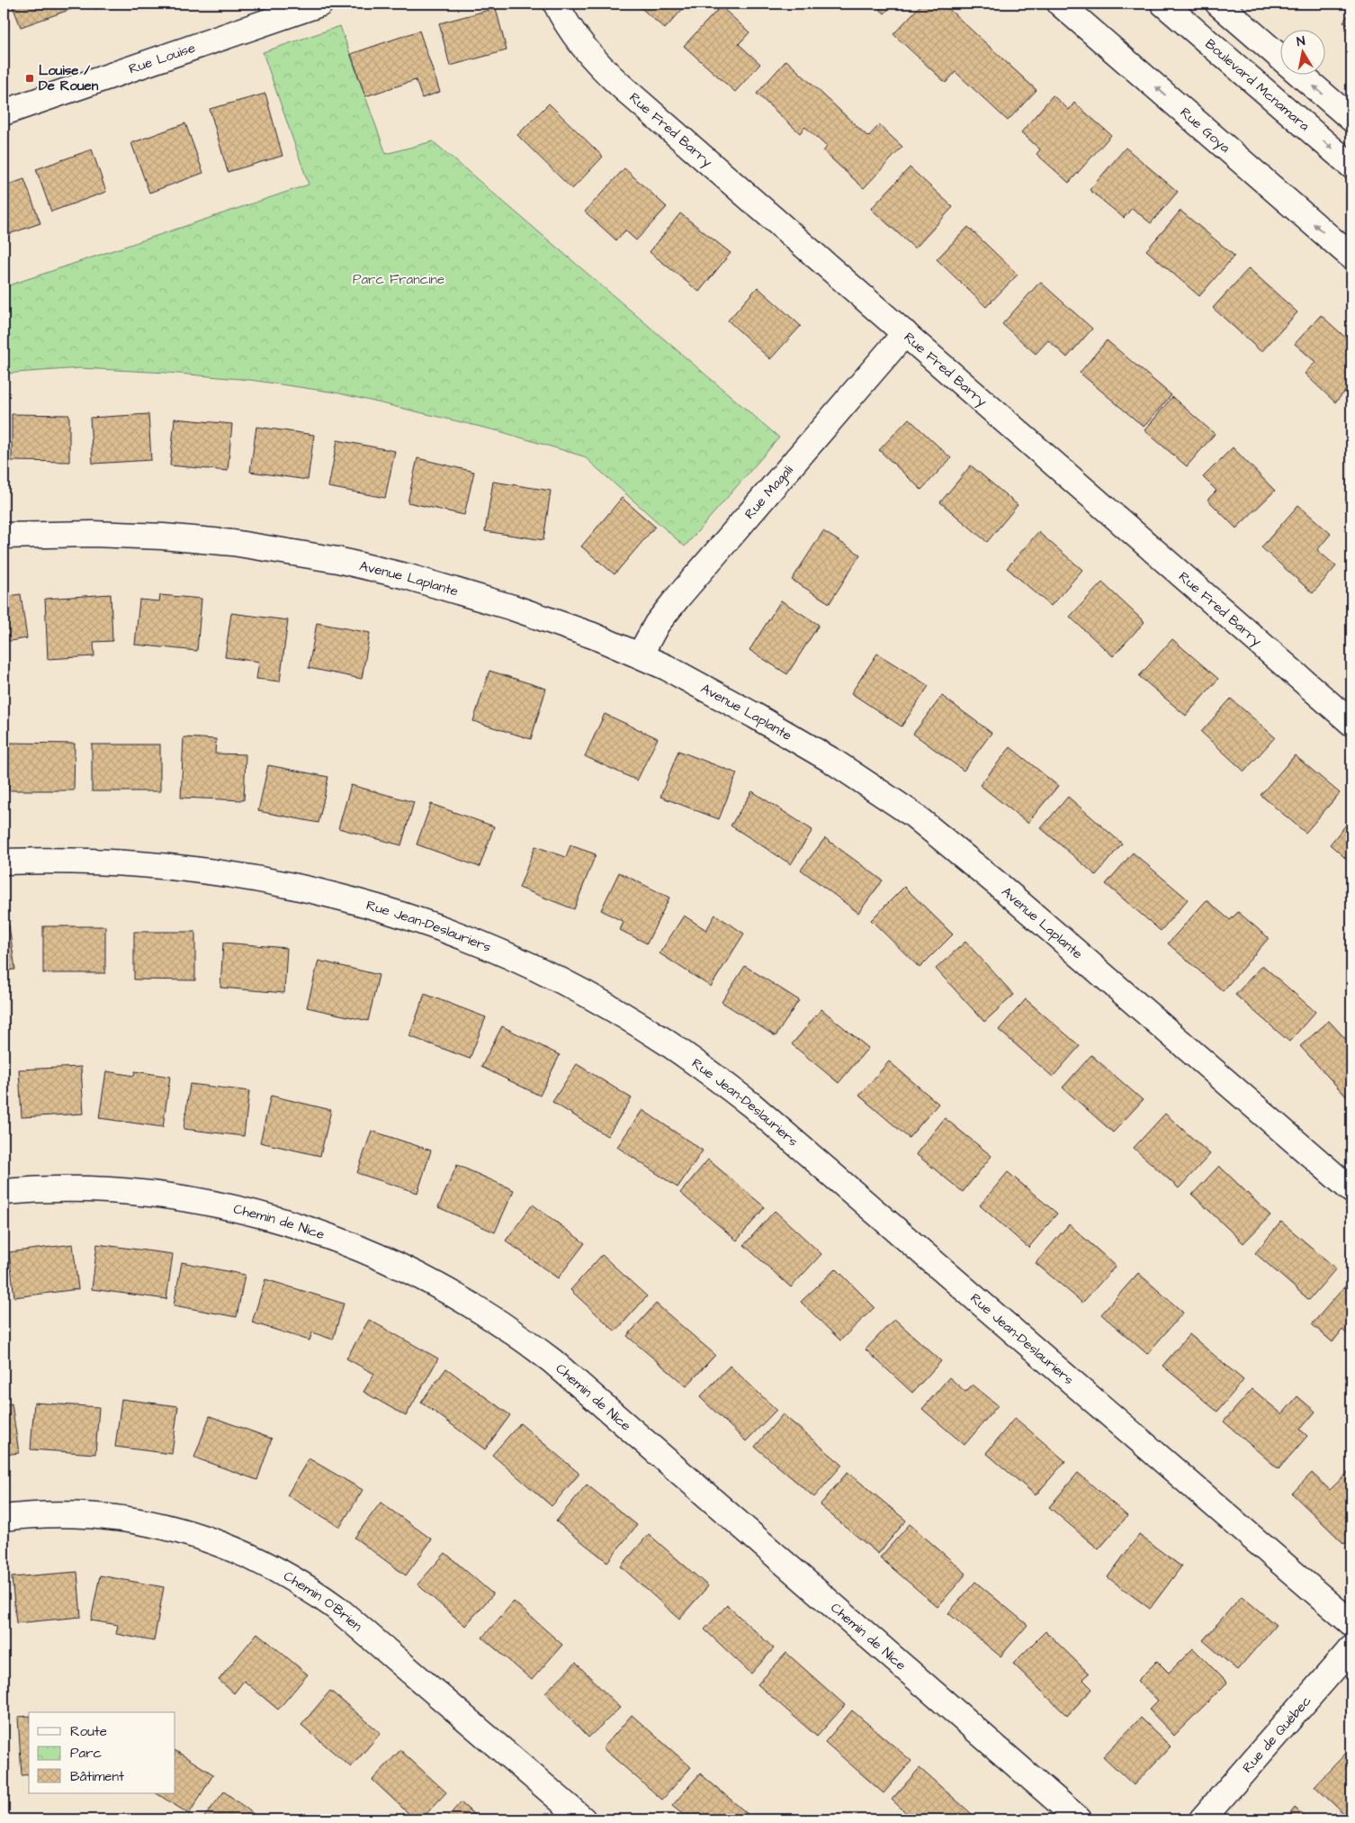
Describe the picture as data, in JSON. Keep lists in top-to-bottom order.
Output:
{
  "streets": {
    "street": [
      "Rue Louise",
      "Boulevard Mcnamara",
      "Rue Goya",
      "Rue Fred Barry",
      "Rue Magali",
      "Avenue Laplante",
      "Rue Jean-Deslauriers",
      "Chemin de Nice",
      "Chemin O'Brien",
      "Rue de Québec"
    ]
  },
  "crossings": [
    ["Rue Fred Barry", "Rue Magali"],
    ["Rue Magali", "Avenue Laplante"]
  ],
  "parks": ["Parc Francine"],
  "places": {
    "transit": ["Louise / De Rouen"]
  },
  "legend": ["Route", "Parc", "Bâtiment"],
  "north": "top"
}
